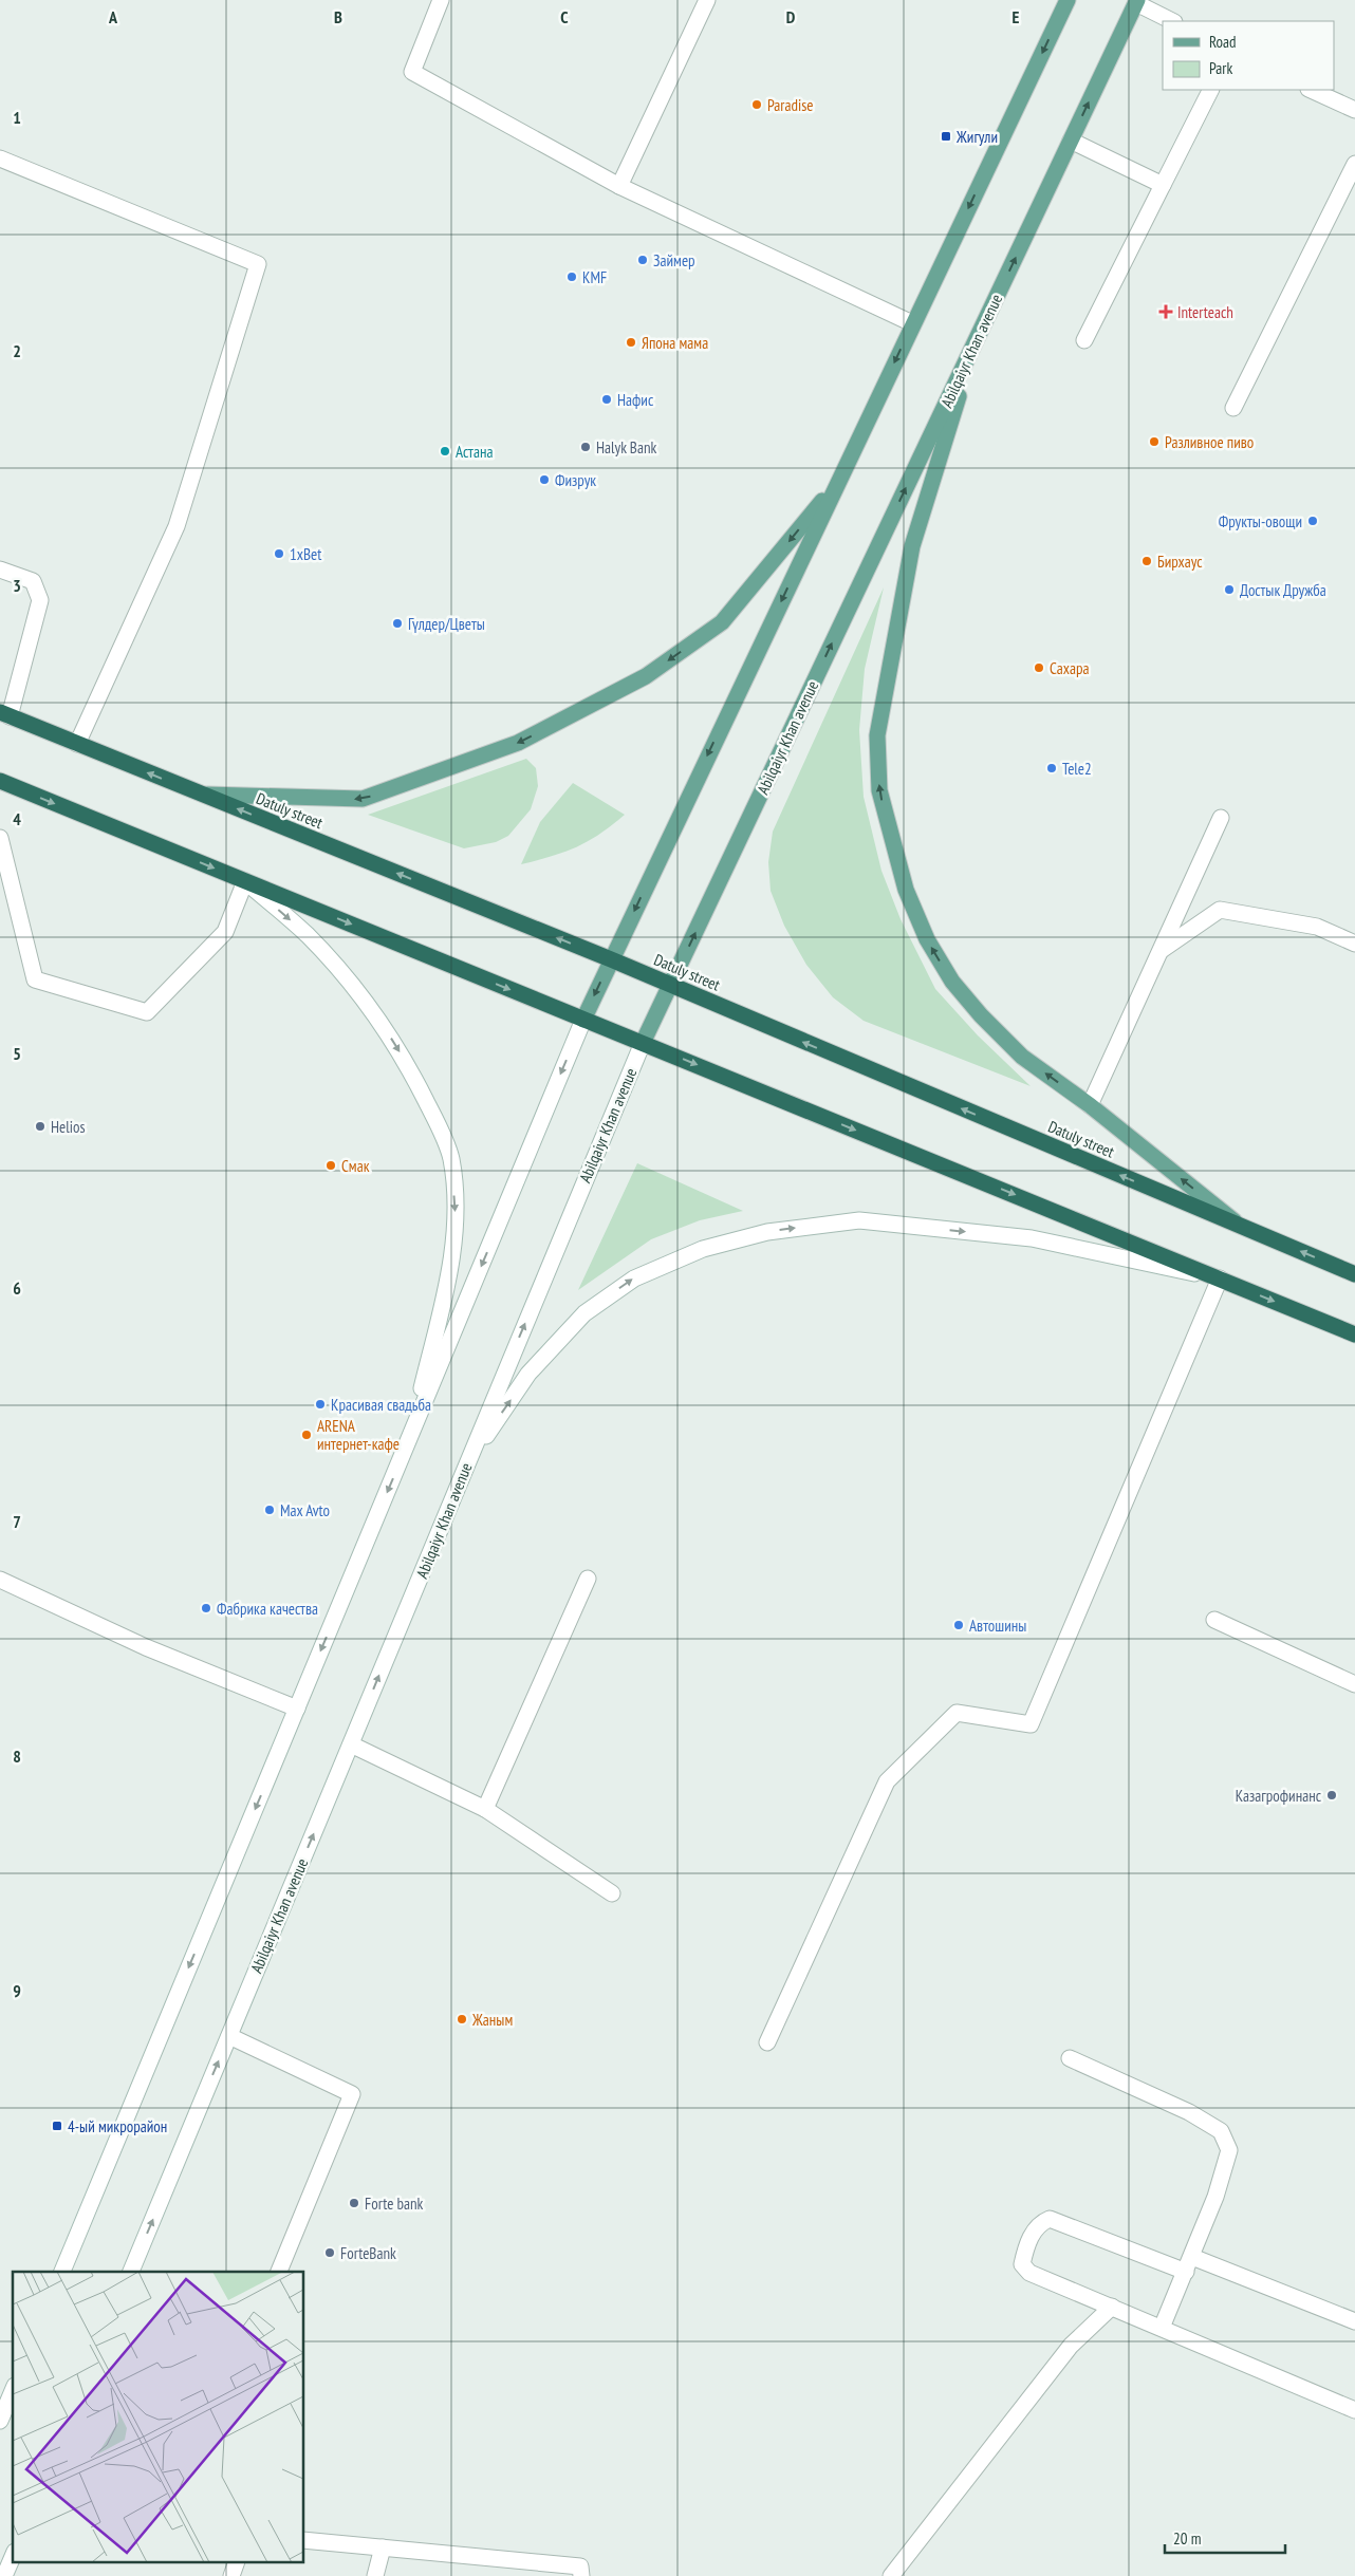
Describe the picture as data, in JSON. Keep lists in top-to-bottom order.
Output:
{
  "streets": {
    "highway": ["Datuly street"],
    "main road": ["Abilqaiyr Khan avenue"]
  },
  "crossings": [
    ["Abilqaiyr Khan avenue", "Datuly street"]
  ],
  "places": {
    "other": [
      "Paradise",
      "Займер",
      "KMF",
      "Япона мама",
      "Нафис",
      "Разливное пиво",
      "Halyk Bank",
      "Астана",
      "Физрук",
      "Фрукты-овощи",
      "1xBet",
      "Бирхаус",
      "Достык Дружба",
      "Гүлдер/Цветы",
      "Сахара",
      "Tele2",
      "Helios",
      "Смак",
      "Красивая свадьба",
      "ARENA интернет-кафе",
      "Max Avto",
      "Фабрика качества",
      "Автошины",
      "Казагрофинанс",
      "Жаным",
      "Forte bank",
      "ForteBank"
    ],
    "transit": ["Жигули", "4-ый микрорайон"],
    "health": ["Interteach"]
  },
  "legend": ["Road", "Park"],
  "scale_bar": "20 m",
  "grid": {
    "columns": [
      "A",
      "B",
      "C",
      "D",
      "E"
    ],
    "rows": [
      "1",
      "2",
      "3",
      "4",
      "5",
      "6",
      "7",
      "8",
      "9"
    ]
  }
}
